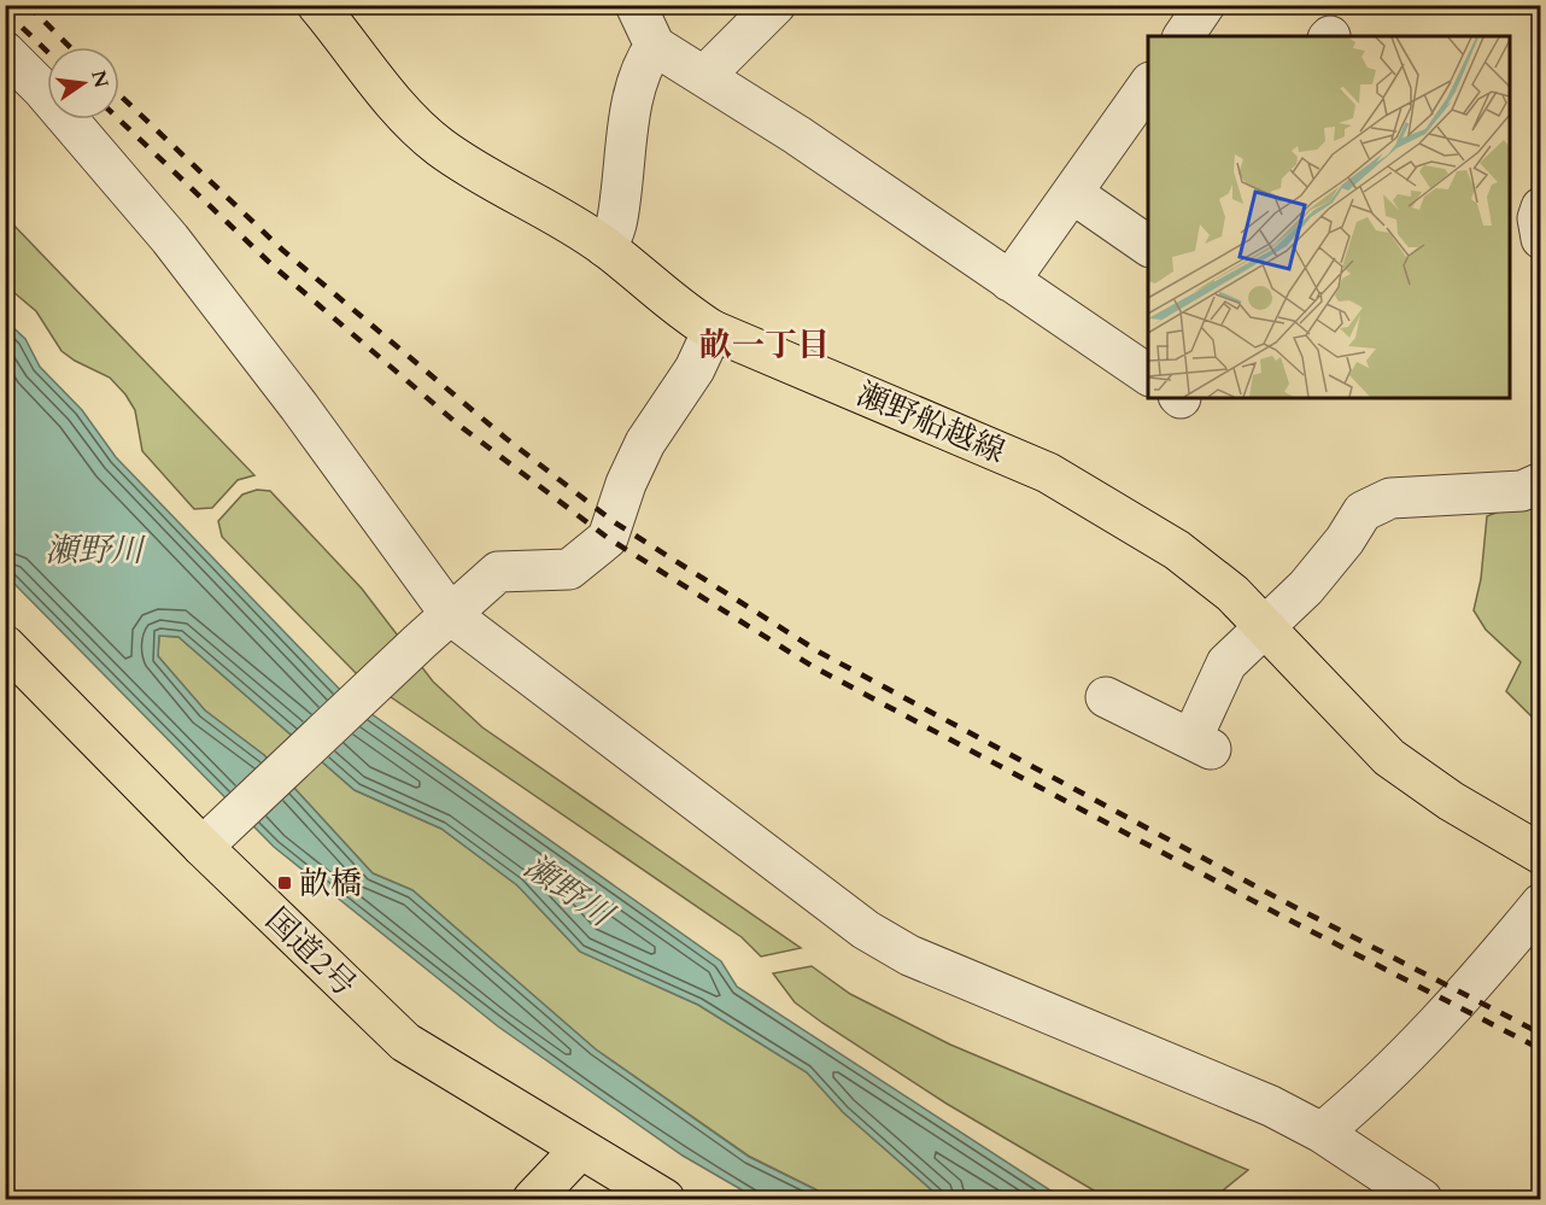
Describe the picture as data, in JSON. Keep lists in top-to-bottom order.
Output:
{
  "streets": {
    "main road": ["瀬野船越線", "国道2号"]
  },
  "districts": ["畝一丁目"],
  "water": ["瀬野川"],
  "places": {
    "transit": ["畝橋"]
  },
  "north": "right"
}
